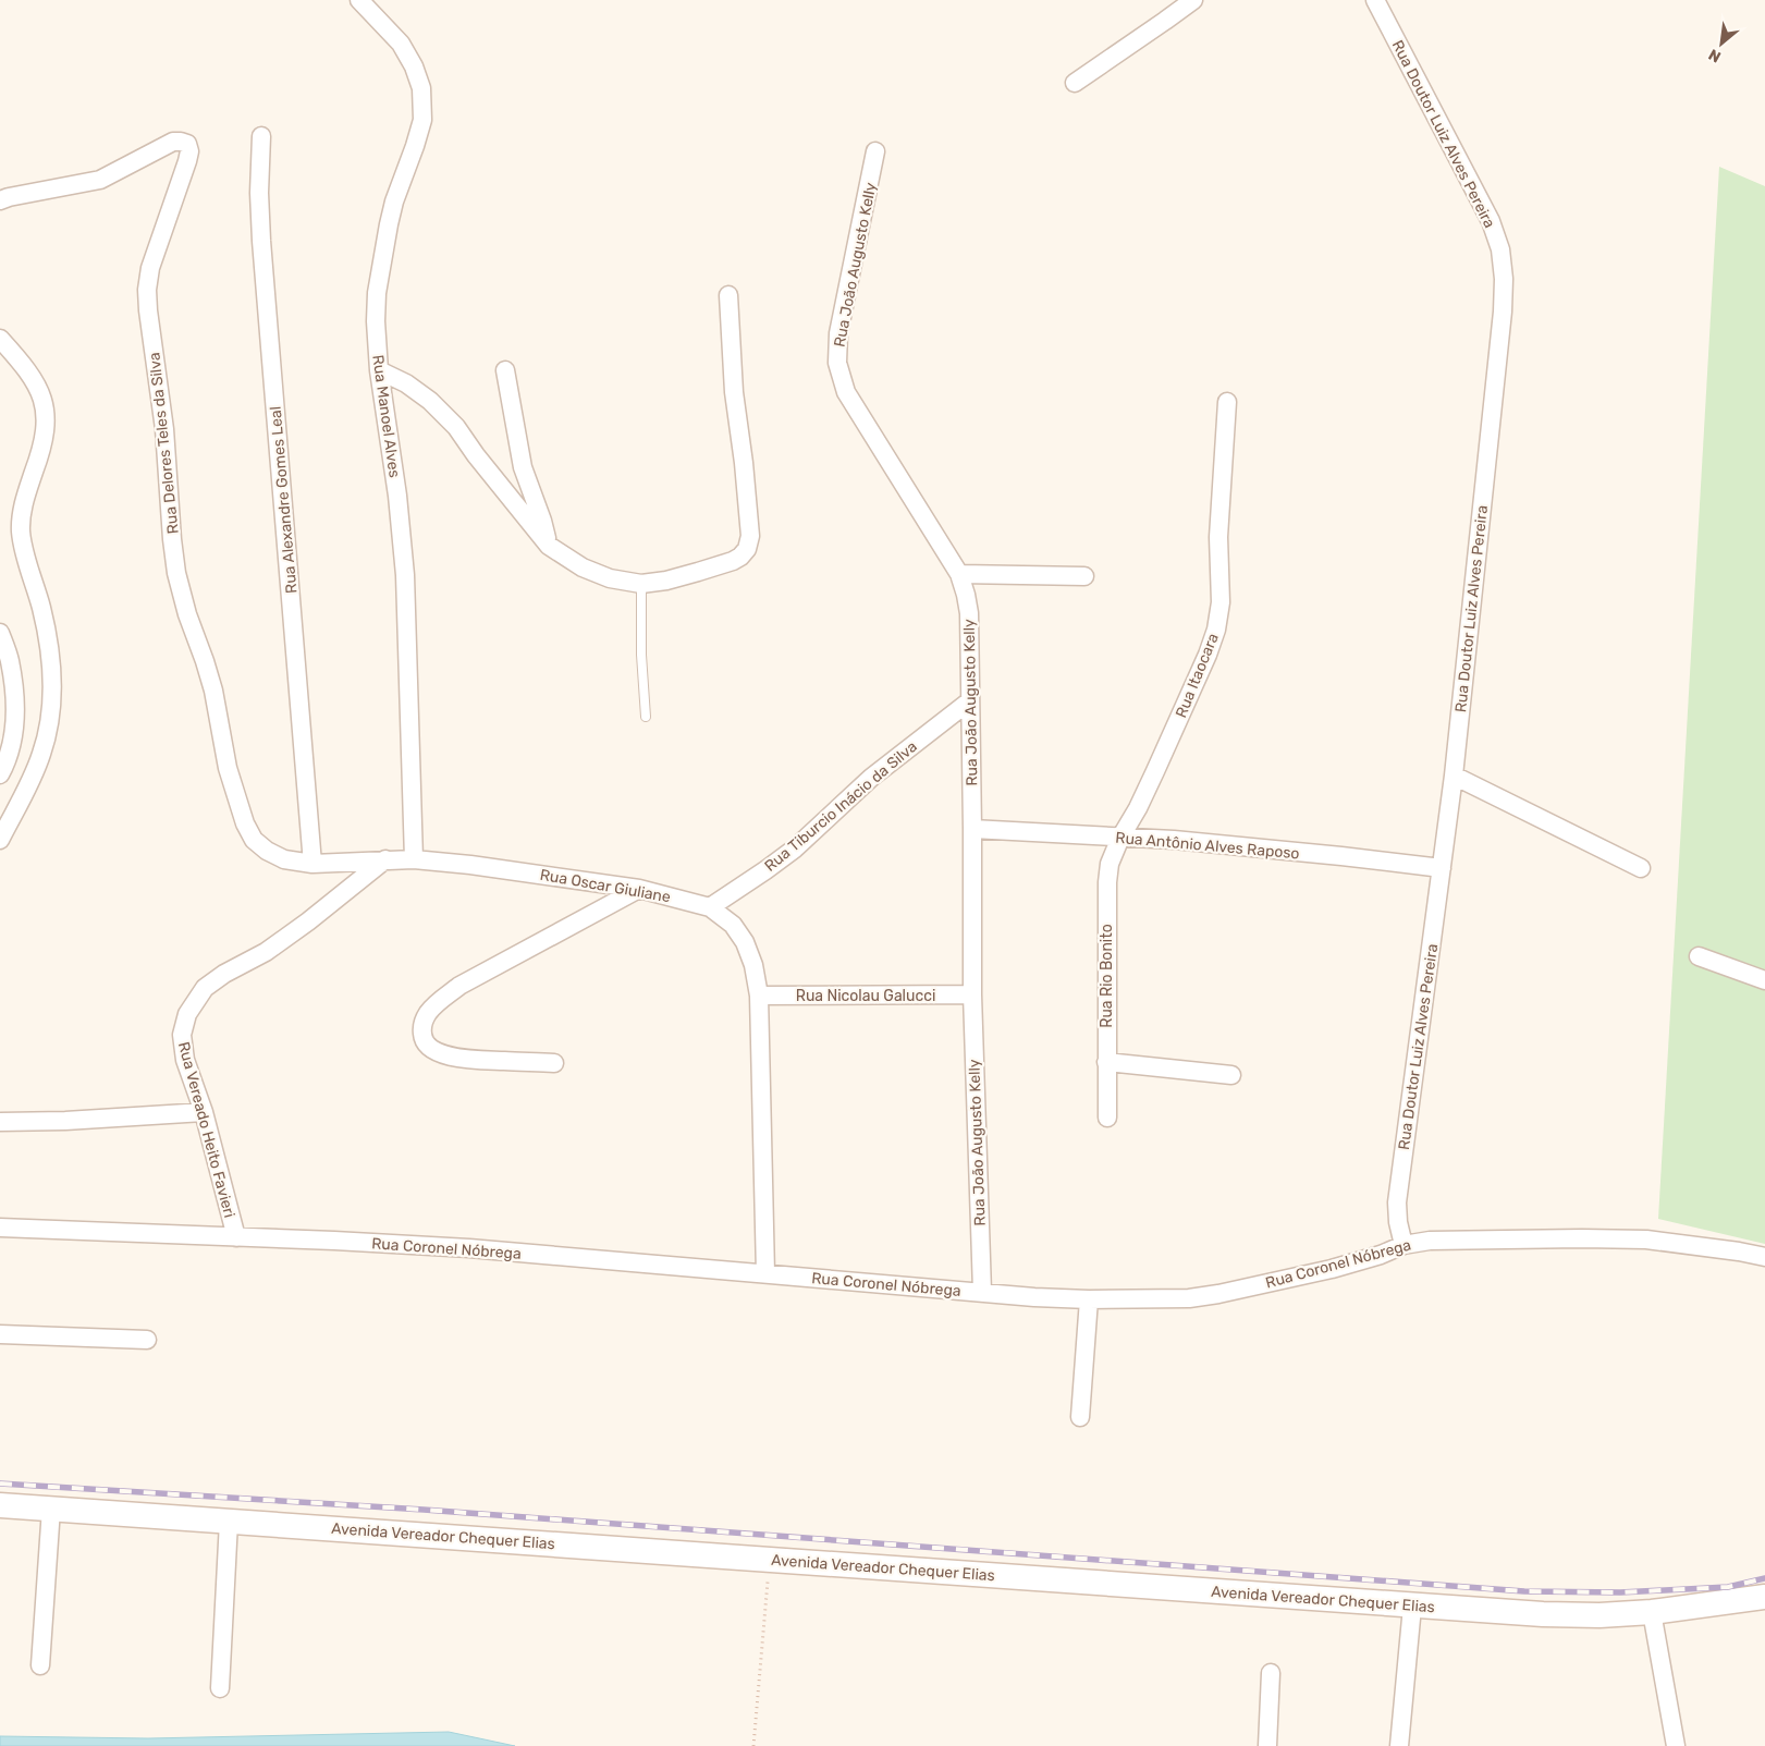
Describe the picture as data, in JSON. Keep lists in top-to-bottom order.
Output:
{
  "streets": {
    "main road": ["Avenida Vereador Chequer Elias"],
    "street": [
      "Rua Doutor Luiz Alves Pereira",
      "Rua João Augusto Kelly",
      "Rua Manoel Alves",
      "Rua Delores Teles da Silva",
      "Rua Alexandre Gomes Leal",
      "Rua Itaocara",
      "Rua Tiburcio Inácio da Silva",
      "Rua Antônio Alves Raposo",
      "Rua Oscar Giuliane",
      "Rua Rio Bonito",
      "Rua Nicolau Galucci",
      "Rua Vereado Heito Favieri",
      "Rua Coronel Nóbrega"
    ]
  },
  "crossings": [
    ["Rua Doutor Luiz Alves Pereira", "Rua Antônio Alves Raposo"],
    ["Rua Doutor Luiz Alves Pereira", "Rua Coronel Nóbrega"],
    ["Rua João Augusto Kelly", "Rua Tiburcio Inácio da Silva"],
    ["Rua João Augusto Kelly", "Rua Antônio Alves Raposo"],
    ["Rua João Augusto Kelly", "Rua Nicolau Galucci"],
    ["Rua João Augusto Kelly", "Rua Coronel Nóbrega"],
    ["Rua Manoel Alves", "Rua Oscar Giuliane"],
    ["Rua Delores Teles da Silva", "Rua Alexandre Gomes Leal"],
    ["Rua Delores Teles da Silva", "Rua Oscar Giuliane"],
    ["Rua Alexandre Gomes Leal", "Rua Oscar Giuliane"],
    ["Rua Itaocara", "Rua Antônio Alves Raposo"],
    ["Rua Itaocara", "Rua Rio Bonito"],
    ["Rua Tiburcio Inácio da Silva", "Rua Oscar Giuliane"],
    ["Rua Antônio Alves Raposo", "Rua Rio Bonito"],
    ["Rua Oscar Giuliane", "Rua Nicolau Galucci"],
    ["Rua Oscar Giuliane", "Rua Vereado Heito Favieri"],
    ["Rua Oscar Giuliane", "Rua Coronel Nóbrega"],
    ["Rua Vereado Heito Favieri", "Rua Coronel Nóbrega"]
  ],
  "north": "bottom left"
}
